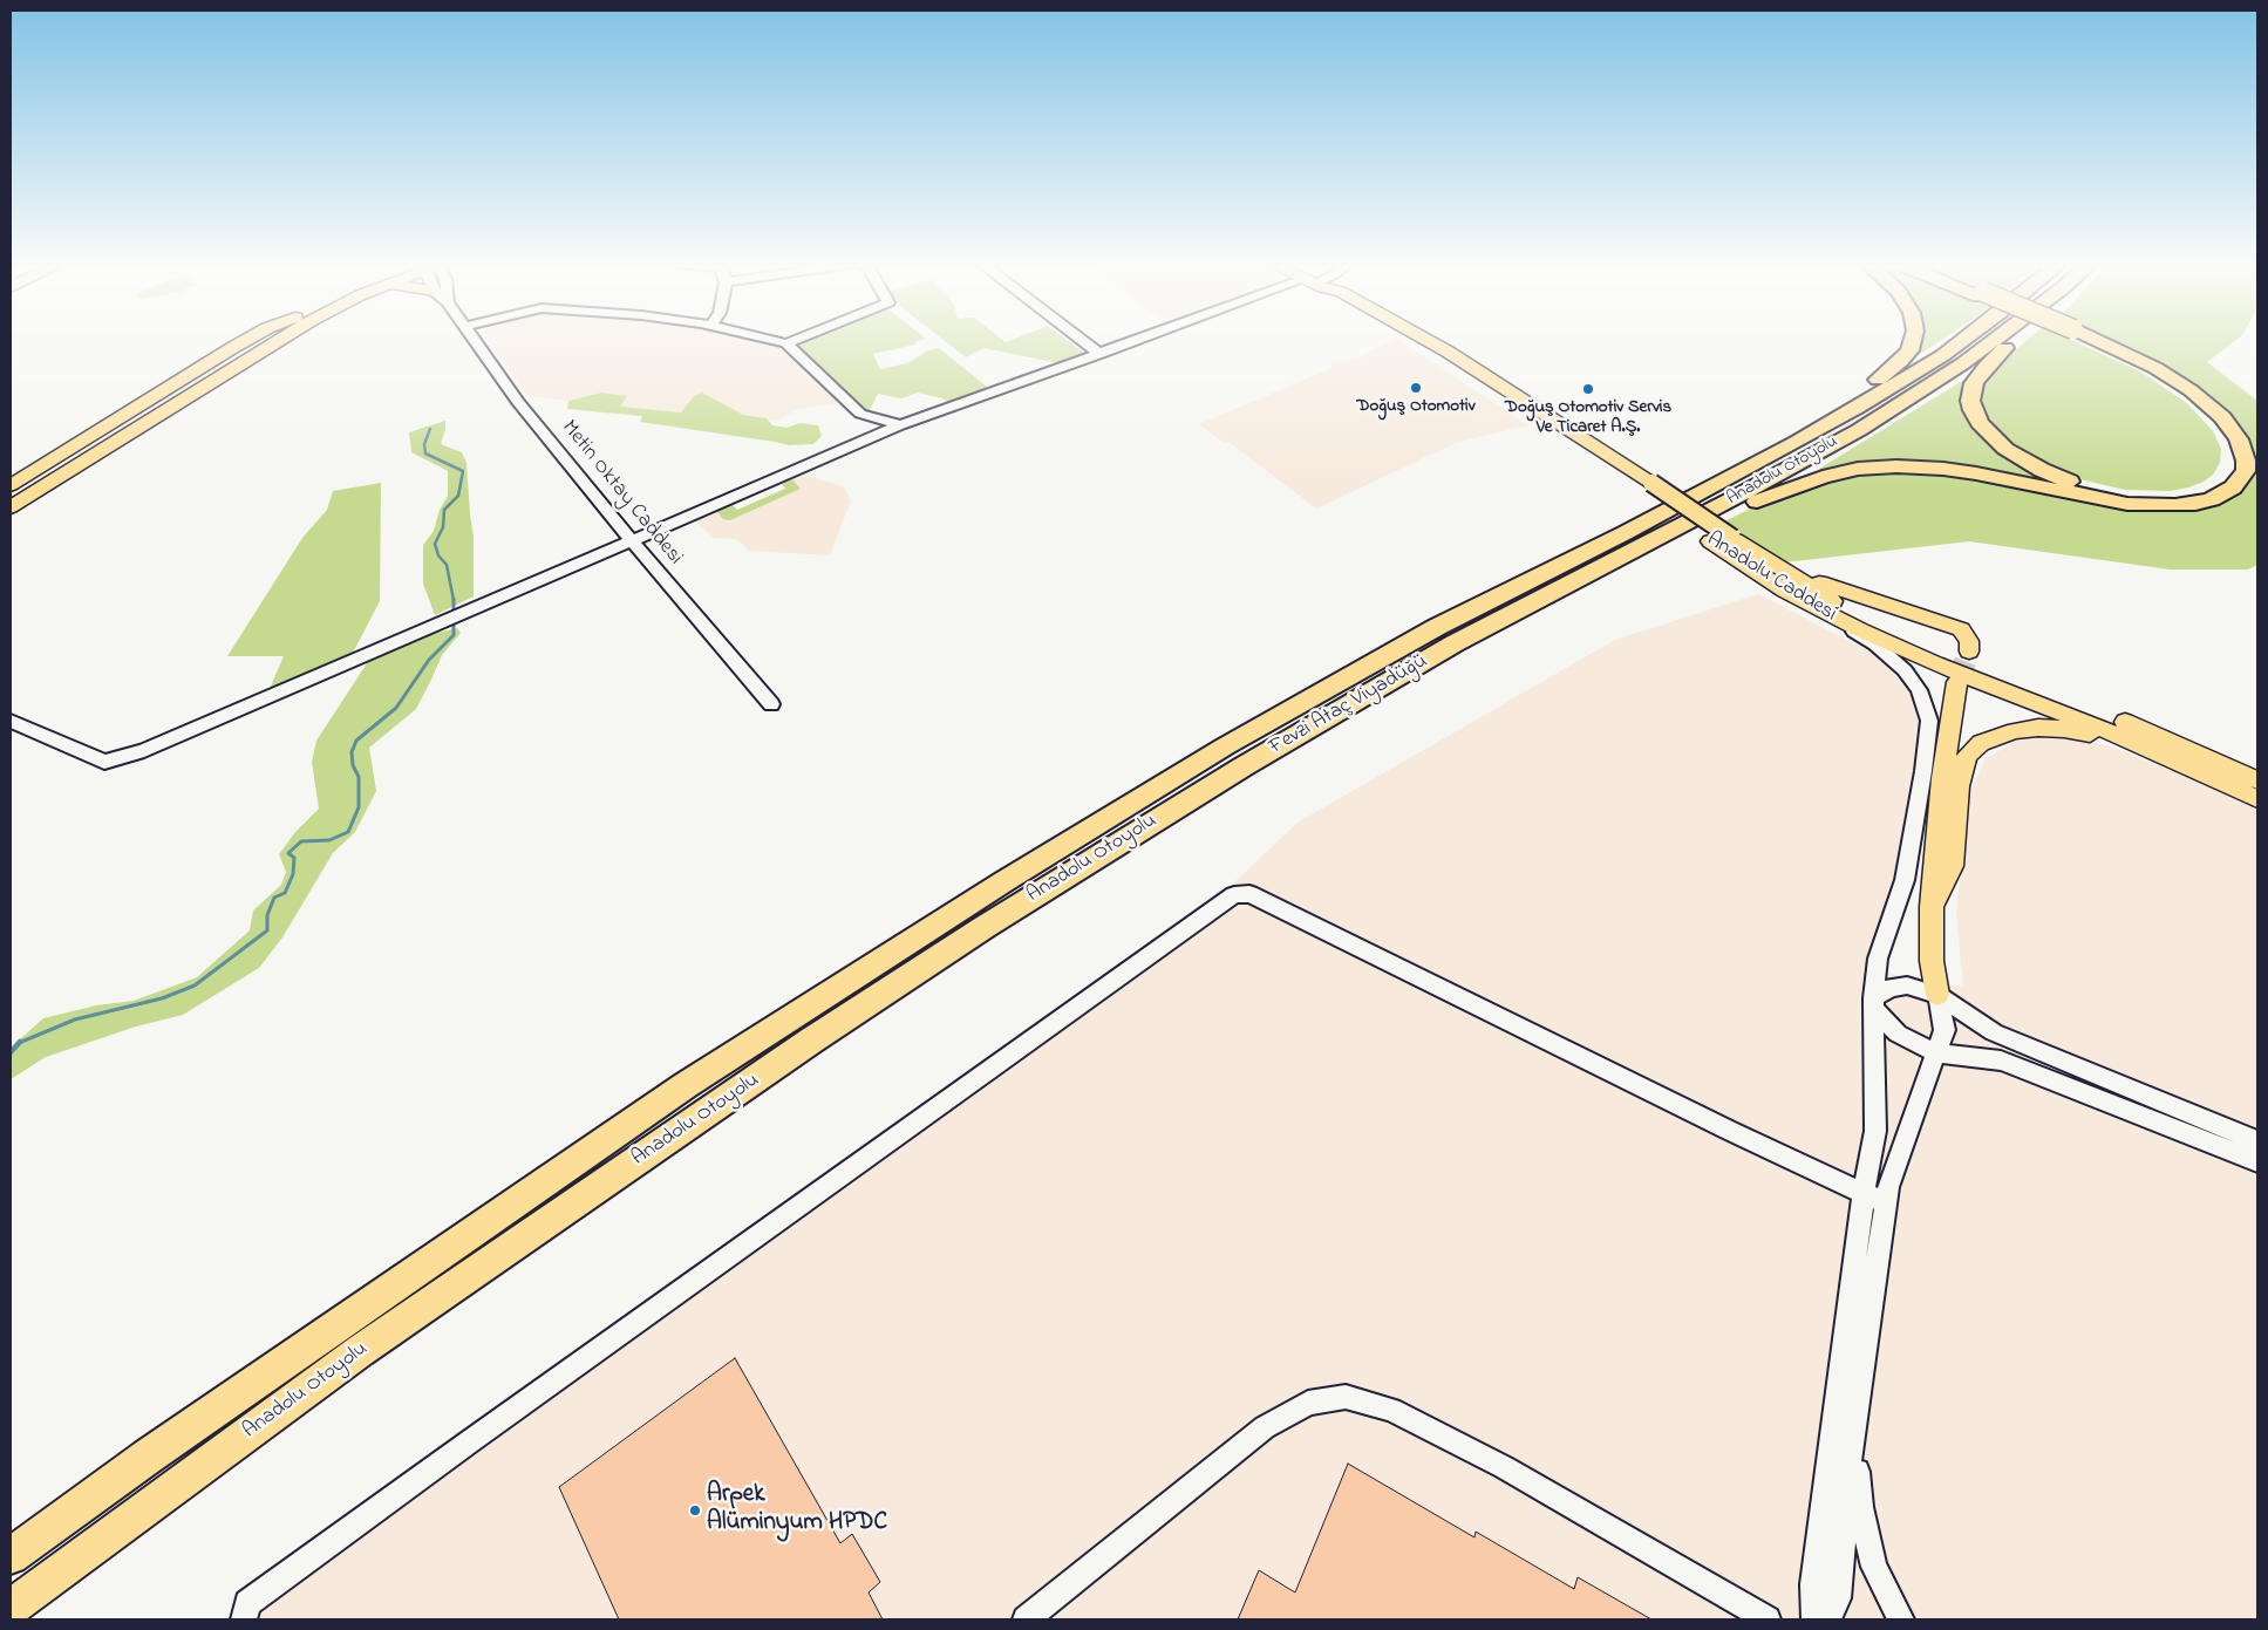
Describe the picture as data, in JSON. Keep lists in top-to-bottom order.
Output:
{
  "streets": {
    "highway": ["Anadolu Otoyolu", "Fevzi Ataç Viyadüğü"],
    "main road": ["Anadolu Caddesi"],
    "street": ["Metin Oktay Caddesi"]
  },
  "crossings": [
    ["Anadolu Otoyolu", "Fevzi Ataç Viyadüğü"]
  ],
  "places": ["Doğuş Otomotiv", "Doğuş Otomotiv Servis Ve Ticaret A.Ş.", "Arpek Alüminyum HPDC"]
}
